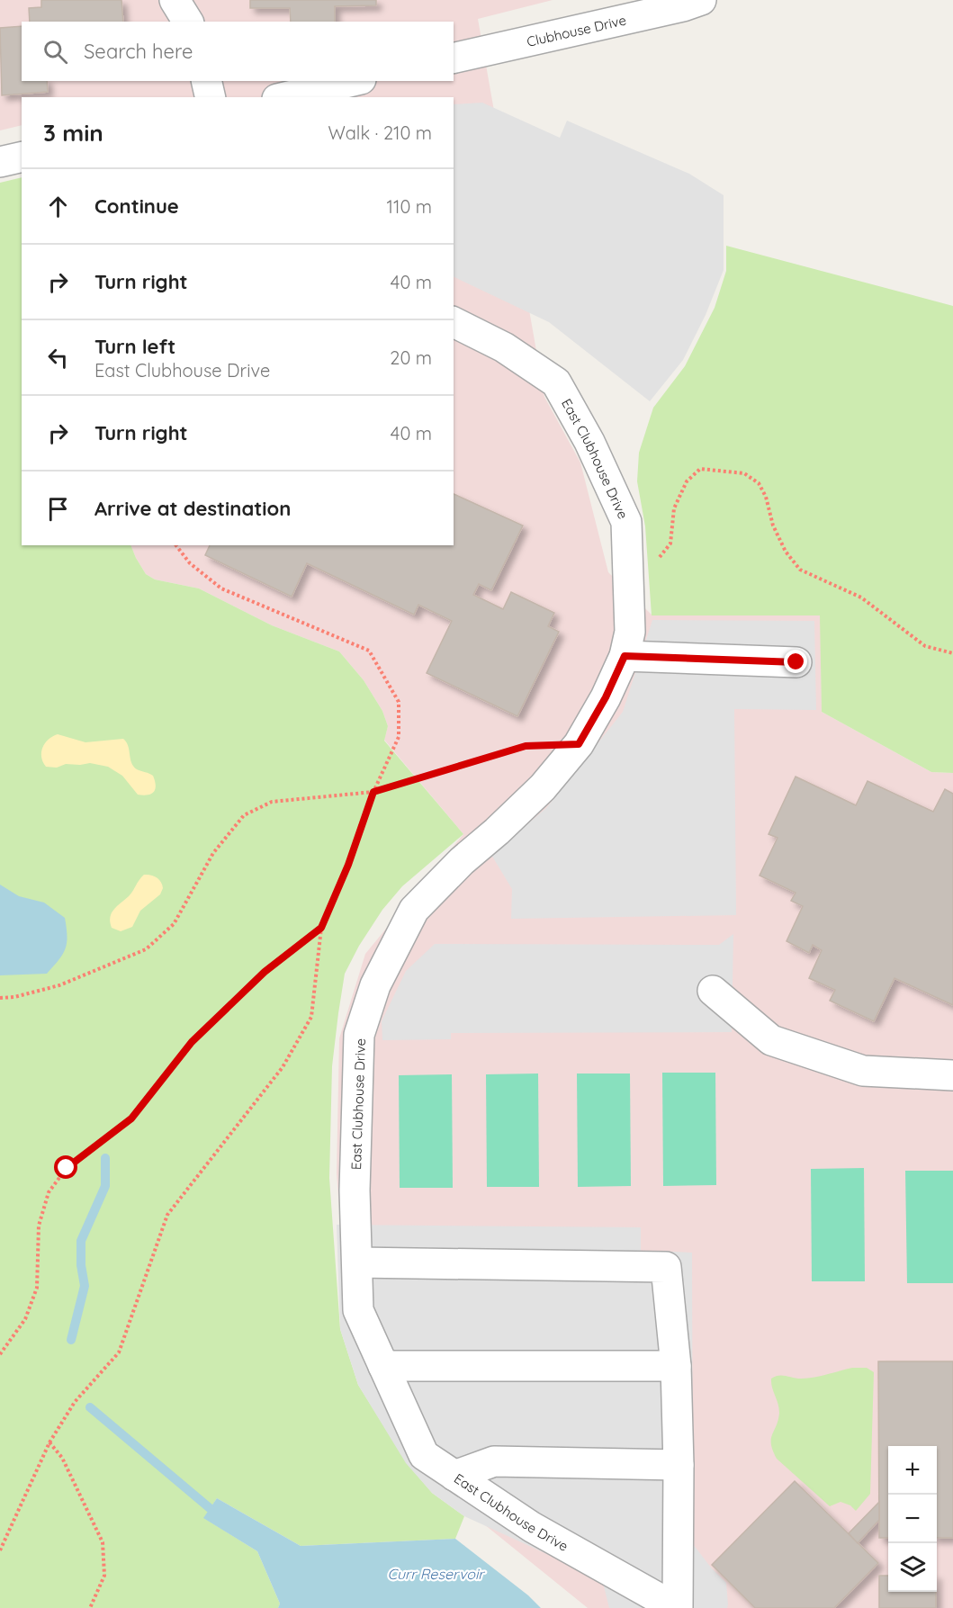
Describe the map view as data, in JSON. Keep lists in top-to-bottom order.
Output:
{
  "streets": {
    "street": ["Clubhouse Drive", "East Clubhouse Drive"]
  },
  "water": ["Curr Reservoir"],
  "page": {
    "search": "Search here",
    "heading": ["3 min", "Walk · 210 m"],
    "list": [
      ["Continue", "110 m"],
      ["Turn right", "40 m"],
      ["Turn left", "East Clubhouse Drive", "20 m"],
      ["Turn right", "40 m"],
      "Arrive at destination"
    ],
    "map_buttons": ["+", "−"]
  }
}
